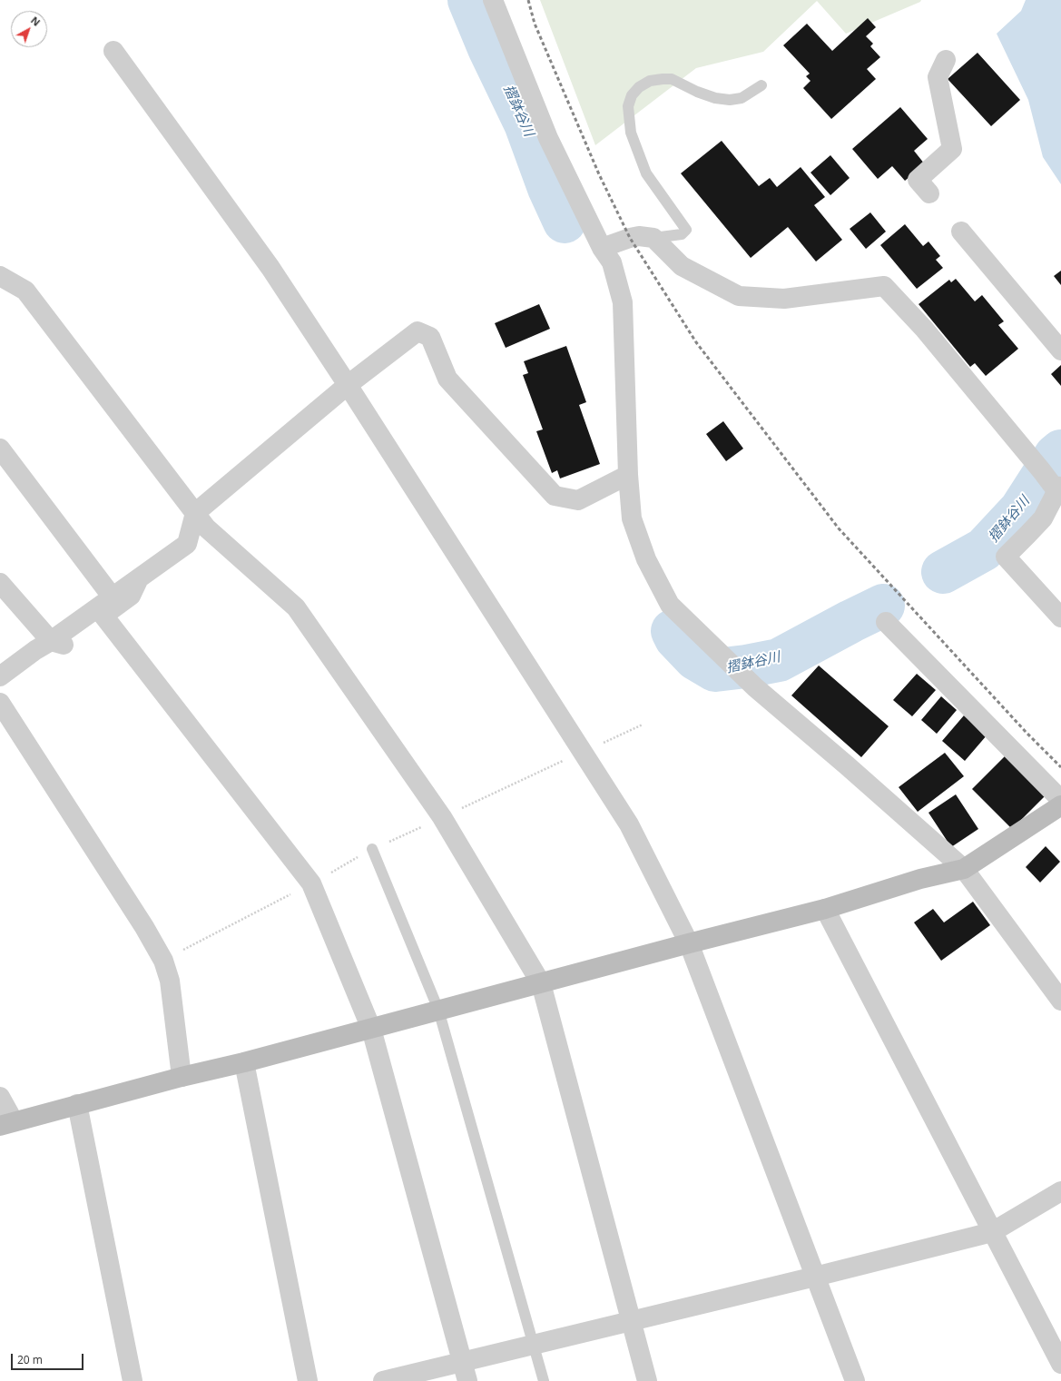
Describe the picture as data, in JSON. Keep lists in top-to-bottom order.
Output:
{
  "water": ["摺鉢谷川"],
  "scale_bar": "20 m",
  "north": "top right"
}
